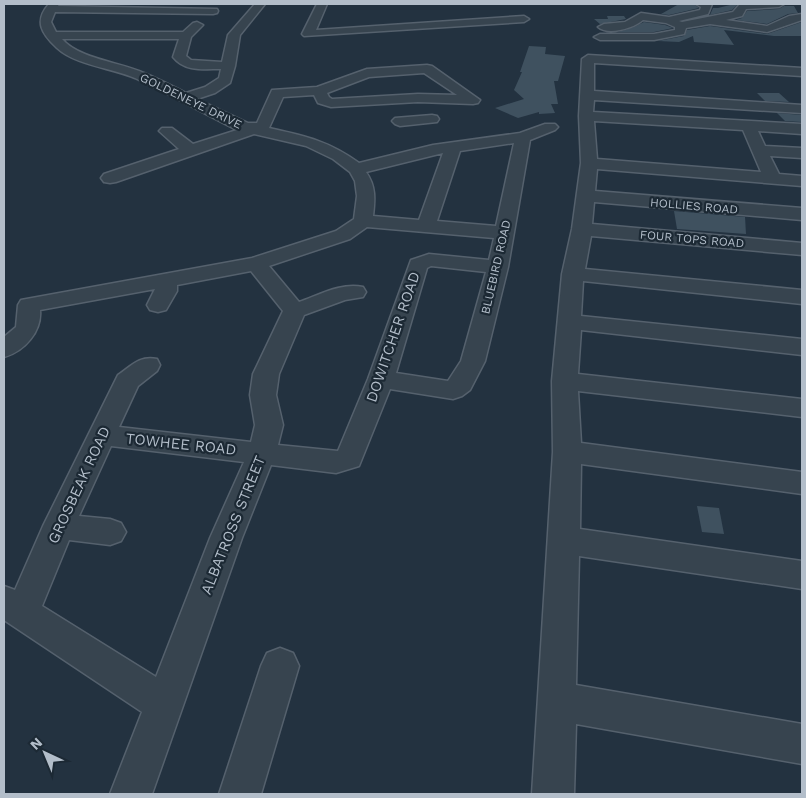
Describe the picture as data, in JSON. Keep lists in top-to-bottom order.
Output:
{
  "streets": {
    "street": [
      "GOLDENEYE DRIVE",
      "HOLLIES ROAD",
      "FOUR TOPS ROAD",
      "BLUEBIRD ROAD",
      "DOWITCHER ROAD",
      "TOWHEE ROAD",
      "GROSBEAK ROAD",
      "ALBATROSS STREET"
    ]
  },
  "crossings": [
    ["BLUEBIRD ROAD", "DOWITCHER ROAD"],
    ["DOWITCHER ROAD", "TOWHEE ROAD"],
    ["TOWHEE ROAD", "GROSBEAK ROAD"],
    ["TOWHEE ROAD", "ALBATROSS STREET"]
  ],
  "north": "top left"
}
